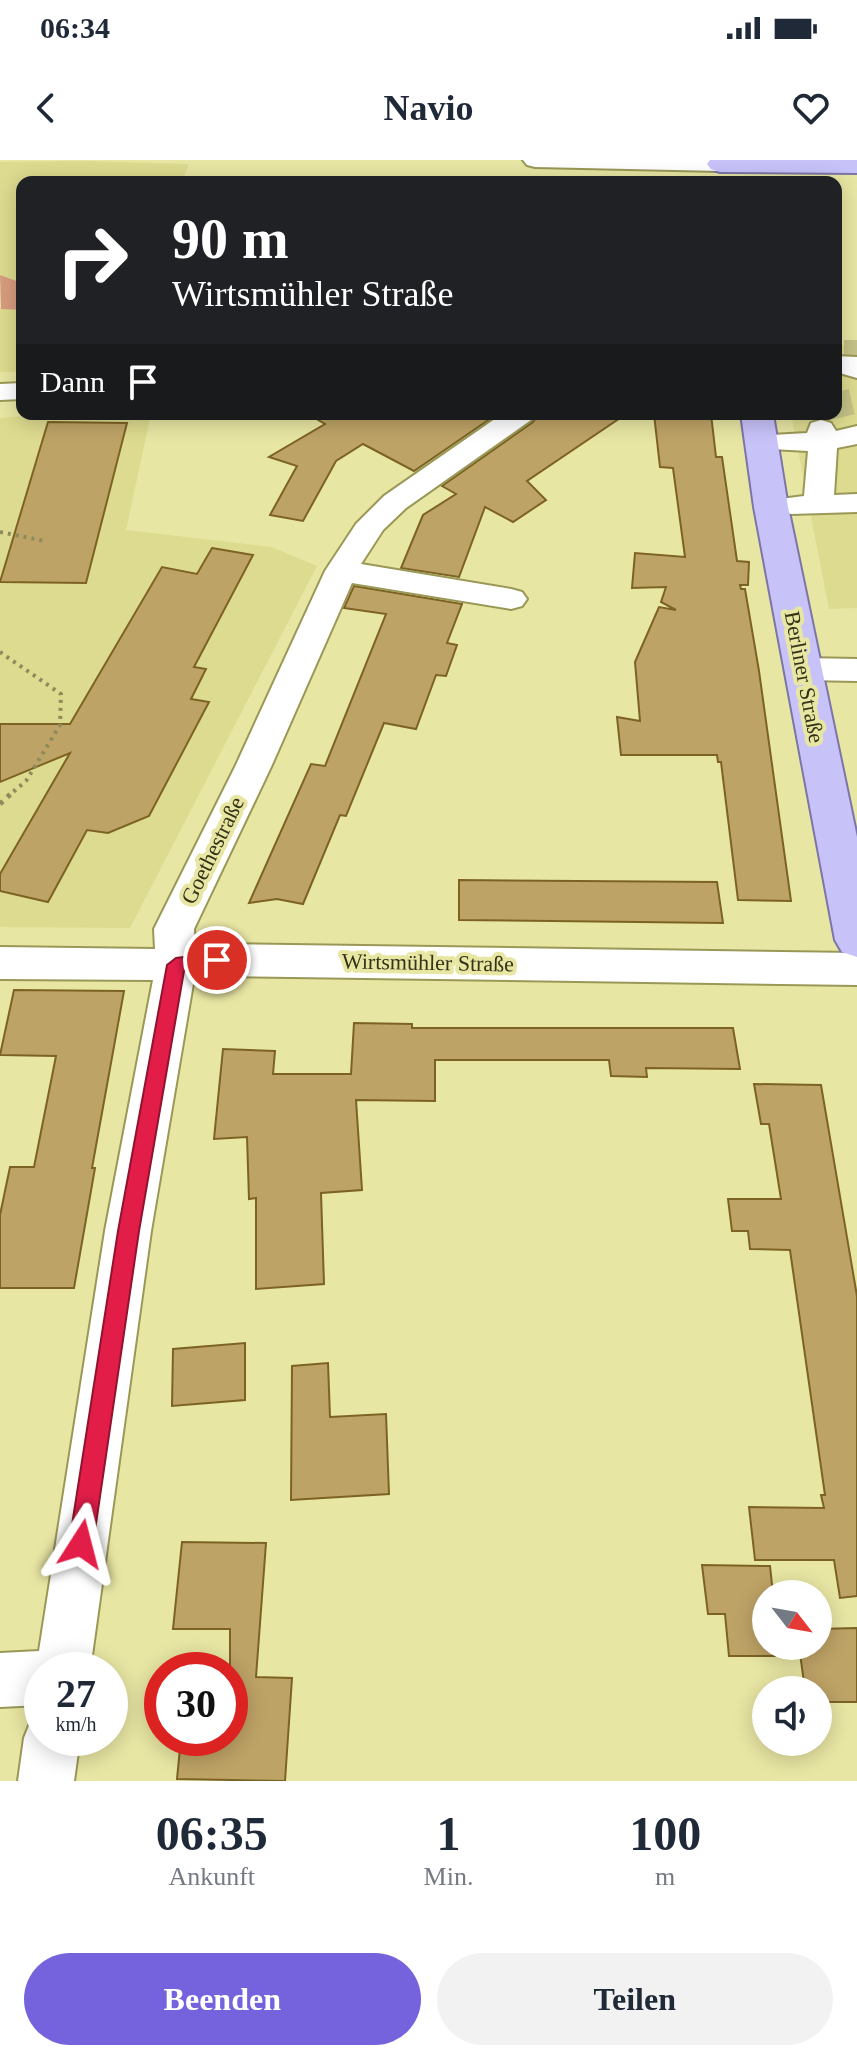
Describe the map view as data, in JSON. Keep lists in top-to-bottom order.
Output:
{
  "streets": {
    "main road": ["Berliner Straße"],
    "street": ["Goethestraße", "Wirtsmühler Straße"]
  },
  "crossings": [
    ["Goethestraße", "Wirtsmühler Straße"]
  ],
  "north": "bottom right",
  "page": {
    "status": "06:34",
    "header": "Navio",
    "turn": ["90 m", "Wirtsmühler Straße"],
    "then": "Dann",
    "speed": "27 km/h",
    "limit": "30",
    "eta": [
      "06:35",
      "Ankunft",
      "1",
      "Min.",
      "100",
      "m"
    ],
    "buttons": ["Beenden", "Teilen"]
  }
}
